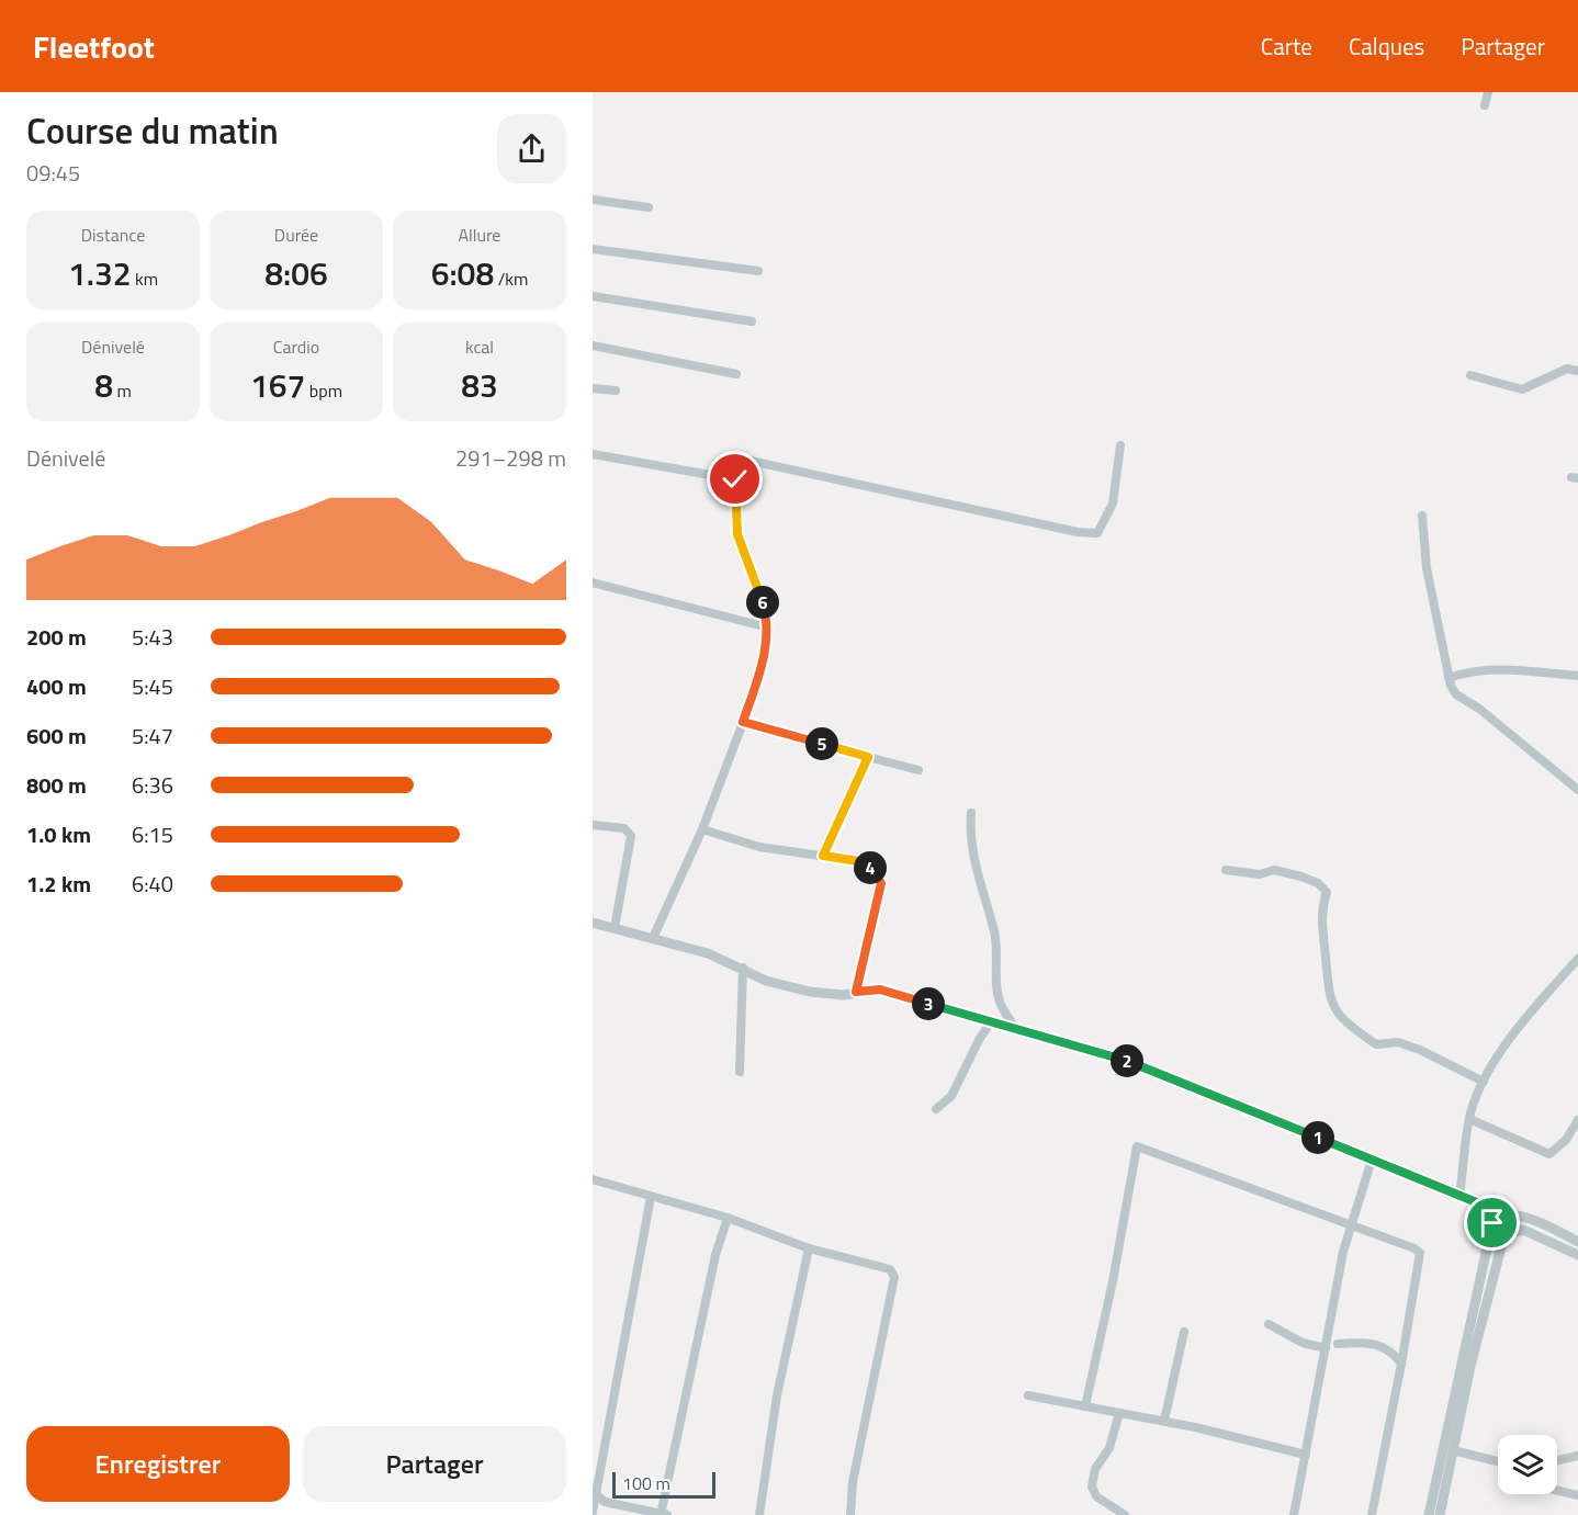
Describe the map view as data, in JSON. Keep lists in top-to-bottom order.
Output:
{
  "scale_bar": "100 m",
  "page": {
    "header": "Fleetfoot",
    "nav": ["Carte", "Calques", "Partager"],
    "heading": ["Course du matin", "09:45"],
    "stats": [
      ["Distance", "1.32 km"],
      ["Durée", "8:06"],
      ["Allure", "6:08 /km"],
      ["Dénivelé", "8 m"],
      ["Cardio", "167 bpm"],
      ["kcal", "83"]
    ],
    "chart": ["Dénivelé", "291–298 m"],
    "pins": [
      "6",
      "5",
      "4",
      "3",
      "2",
      "1"
    ],
    "list": [
      {
        "name": "200 m",
        "note": "5:43"
      },
      {
        "name": "400 m",
        "note": "5:45"
      },
      {
        "name": "600 m",
        "note": "5:47"
      },
      {
        "name": "800 m",
        "note": "6:36"
      },
      {
        "name": "1.0 km",
        "note": "6:15"
      },
      {
        "name": "1.2 km",
        "note": "6:40"
      }
    ],
    "buttons": ["Enregistrer", "Partager"],
    "scale": "100 m"
  }
}
